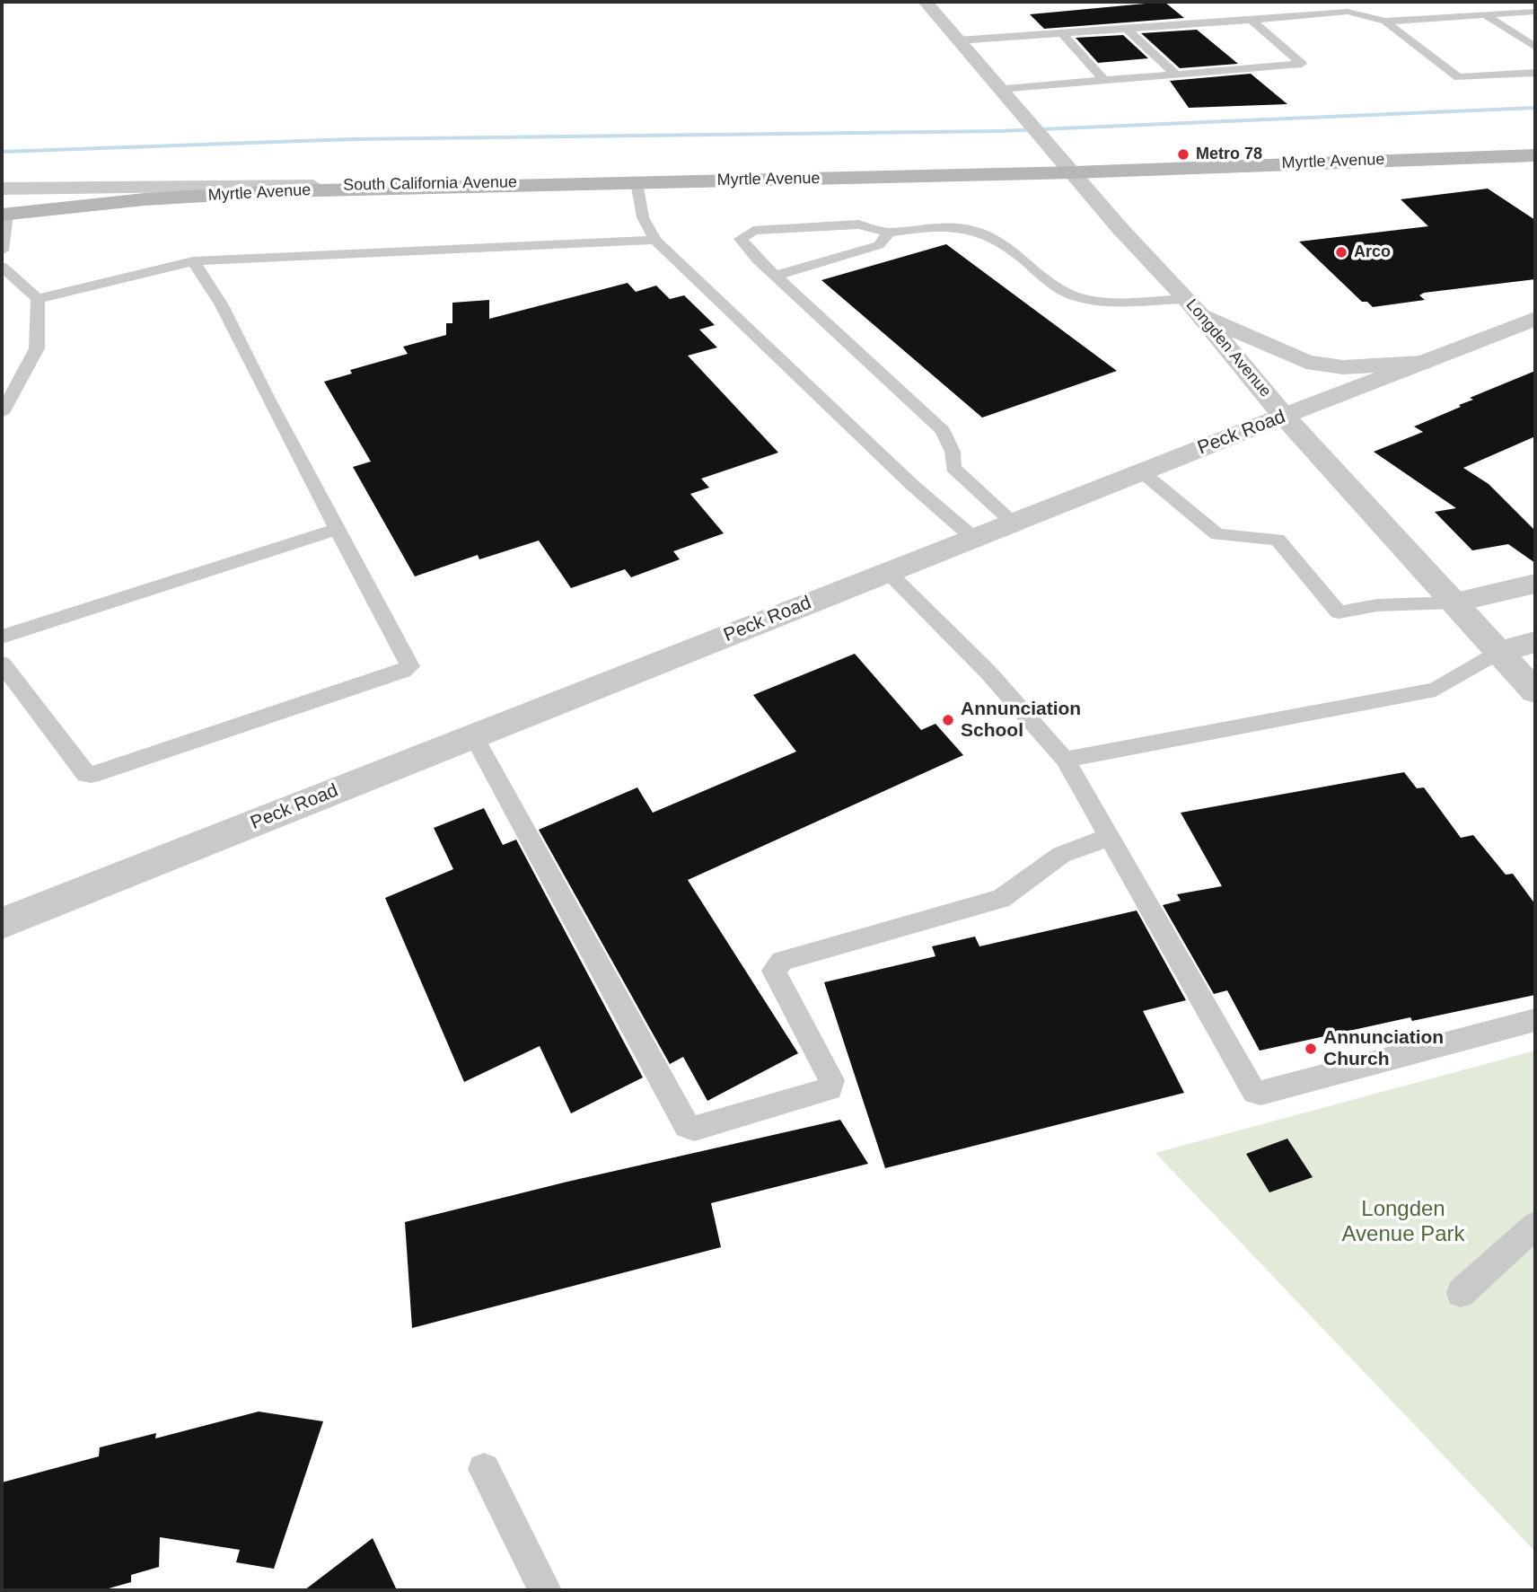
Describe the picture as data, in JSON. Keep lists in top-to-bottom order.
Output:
{
  "streets": {
    "main road": ["Myrtle Avenue"],
    "street": ["South California Avenue", "Longden Avenue", "Peck Road"]
  },
  "crossings": [
    ["Myrtle Avenue", "South California Avenue"],
    ["Myrtle Avenue", "Longden Avenue"],
    ["Longden Avenue", "Peck Road"]
  ],
  "parks": ["Longden Avenue Park"],
  "places": [
    "Metro 78",
    "Arco",
    "Annunciation School",
    "Annunciation Church"
  ]
}
